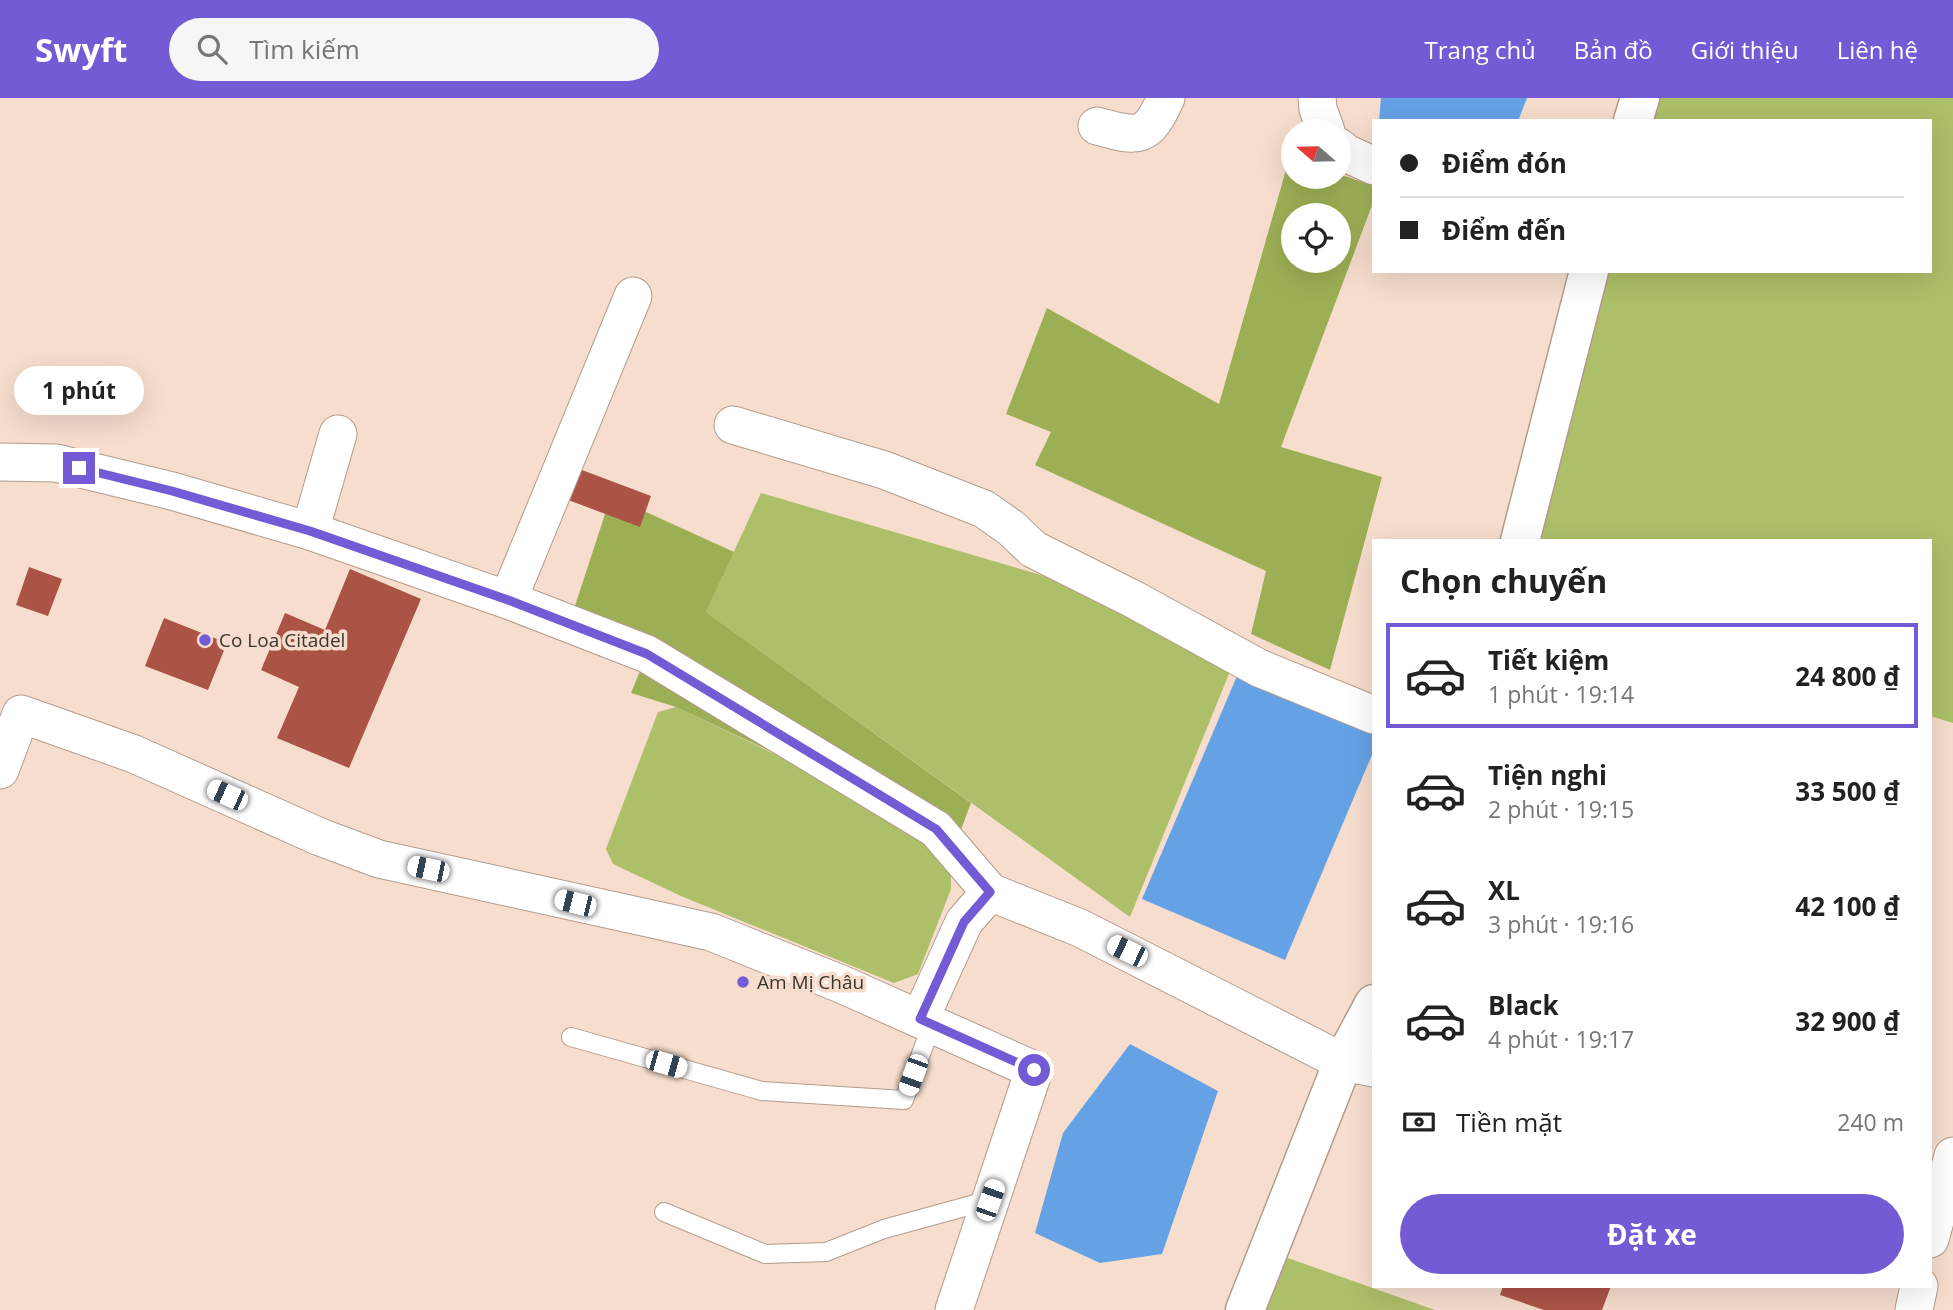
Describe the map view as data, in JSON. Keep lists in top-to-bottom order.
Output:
{
  "places": ["Co Loa Citadel", "Am Mị Châu"],
  "north": "left",
  "page": {
    "header": "Swyft",
    "search": "Tìm kiếm",
    "nav": [
      "Trang chủ",
      "Bản đồ",
      "Giới thiệu",
      "Liên hệ"
    ],
    "banner": ["Điểm đón", "Điểm đến"],
    "bubble": "1 phút",
    "heading": "Chọn chuyến",
    "list": [
      {
        "name": "Tiết kiệm",
        "note": "1 phút · 19:14",
        "value": "24 800 ₫"
      },
      {
        "name": "Tiện nghi",
        "note": "2 phút · 19:15",
        "value": "33 500 ₫"
      },
      {
        "name": "XL",
        "note": "3 phút · 19:16",
        "value": "42 100 ₫"
      },
      {
        "name": "Black",
        "note": "4 phút · 19:17",
        "value": "32 900 ₫"
      }
    ],
    "pay": ["Tiền mặt", "240 m"],
    "buttons": "Đặt xe"
  }
}
